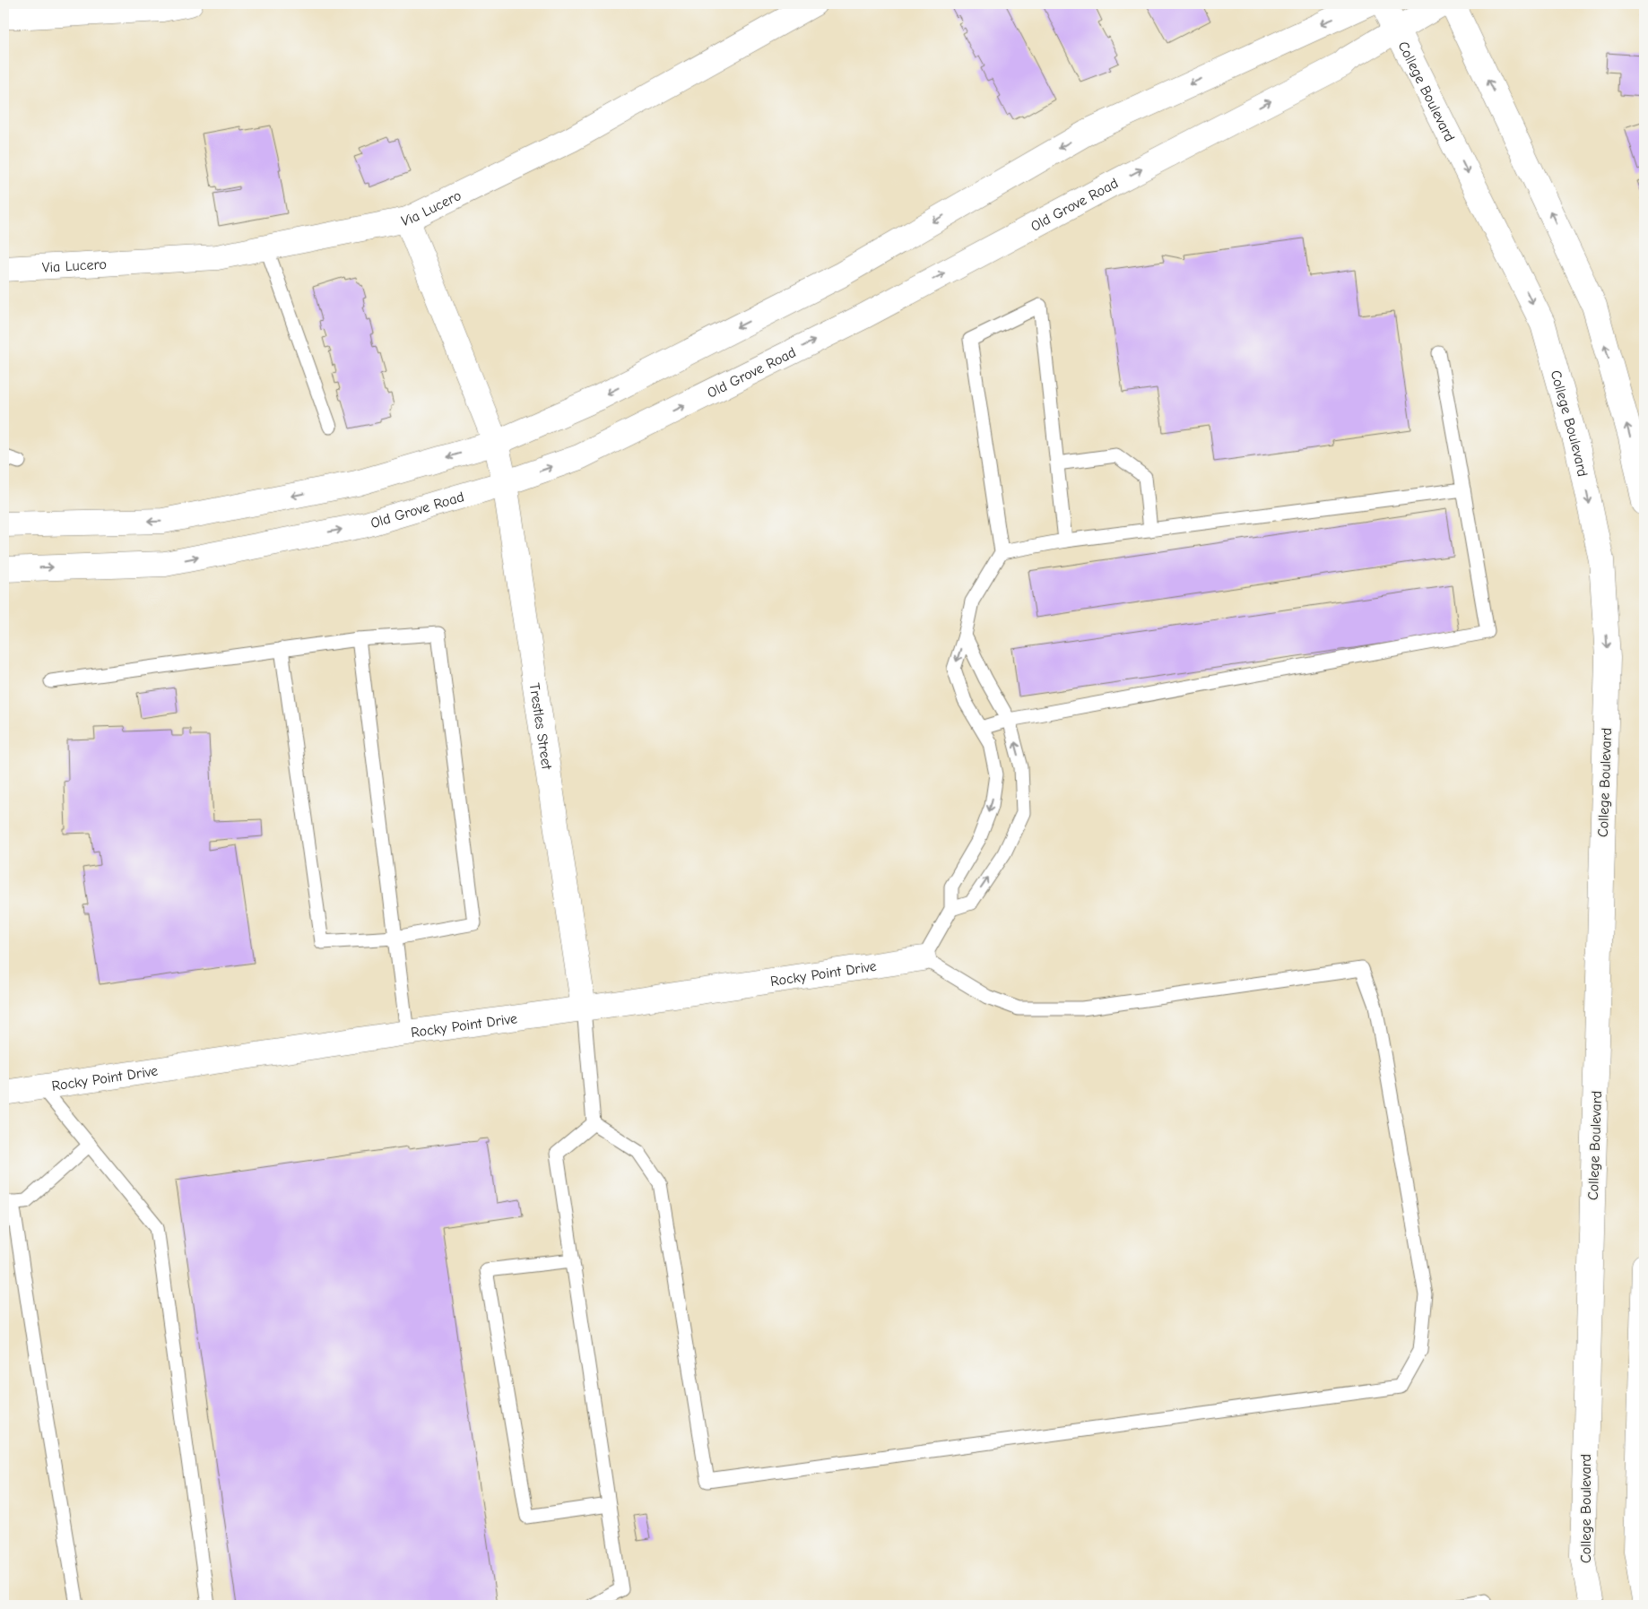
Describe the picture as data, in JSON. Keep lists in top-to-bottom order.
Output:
{
  "streets": {
    "main road": [
      "College Boulevard",
      "Old Grove Road",
      "Via Lucero",
      "Trestles Street",
      "Rocky Point Drive"
    ]
  },
  "crossings": [
    ["College Boulevard", "Old Grove Road"],
    ["Old Grove Road", "Trestles Street"],
    ["Via Lucero", "Trestles Street"],
    ["Trestles Street", "Rocky Point Drive"]
  ]
}
